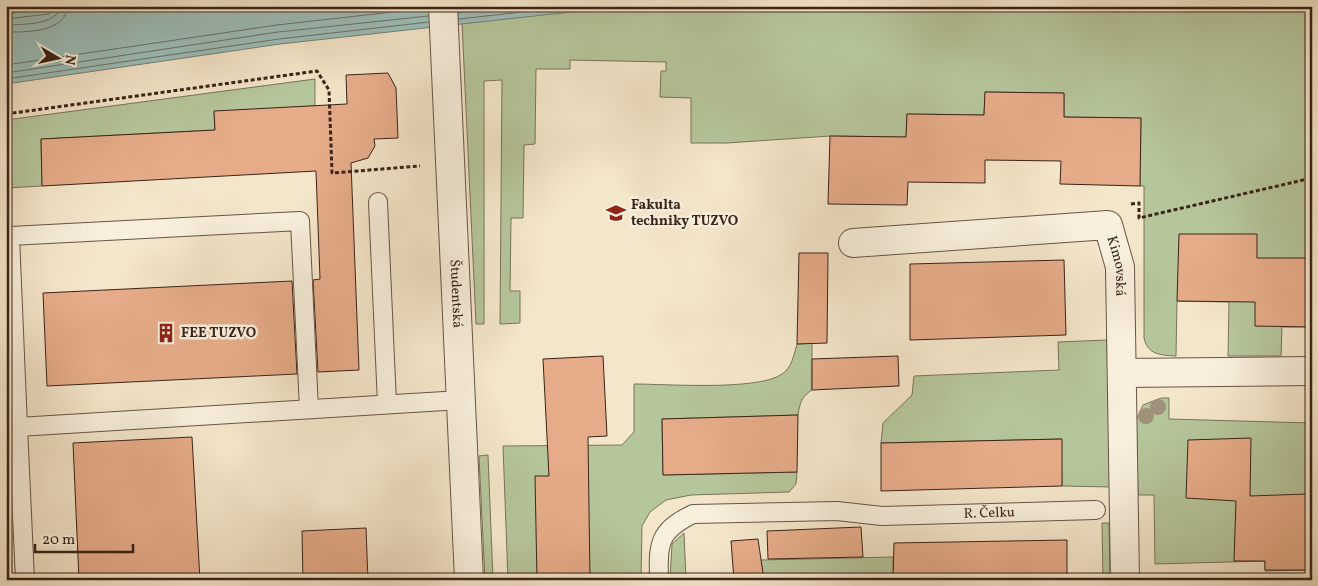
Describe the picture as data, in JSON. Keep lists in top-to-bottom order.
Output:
{
  "streets": {
    "street": ["Kimovská", "Študentská"],
    "lane": ["R. Čelku"]
  },
  "places": {
    "school or university": ["Fakulta techniky TUZVO"],
    "building": ["FEE TUZVO"]
  },
  "scale_bar": "20 m",
  "north": "right"
}
